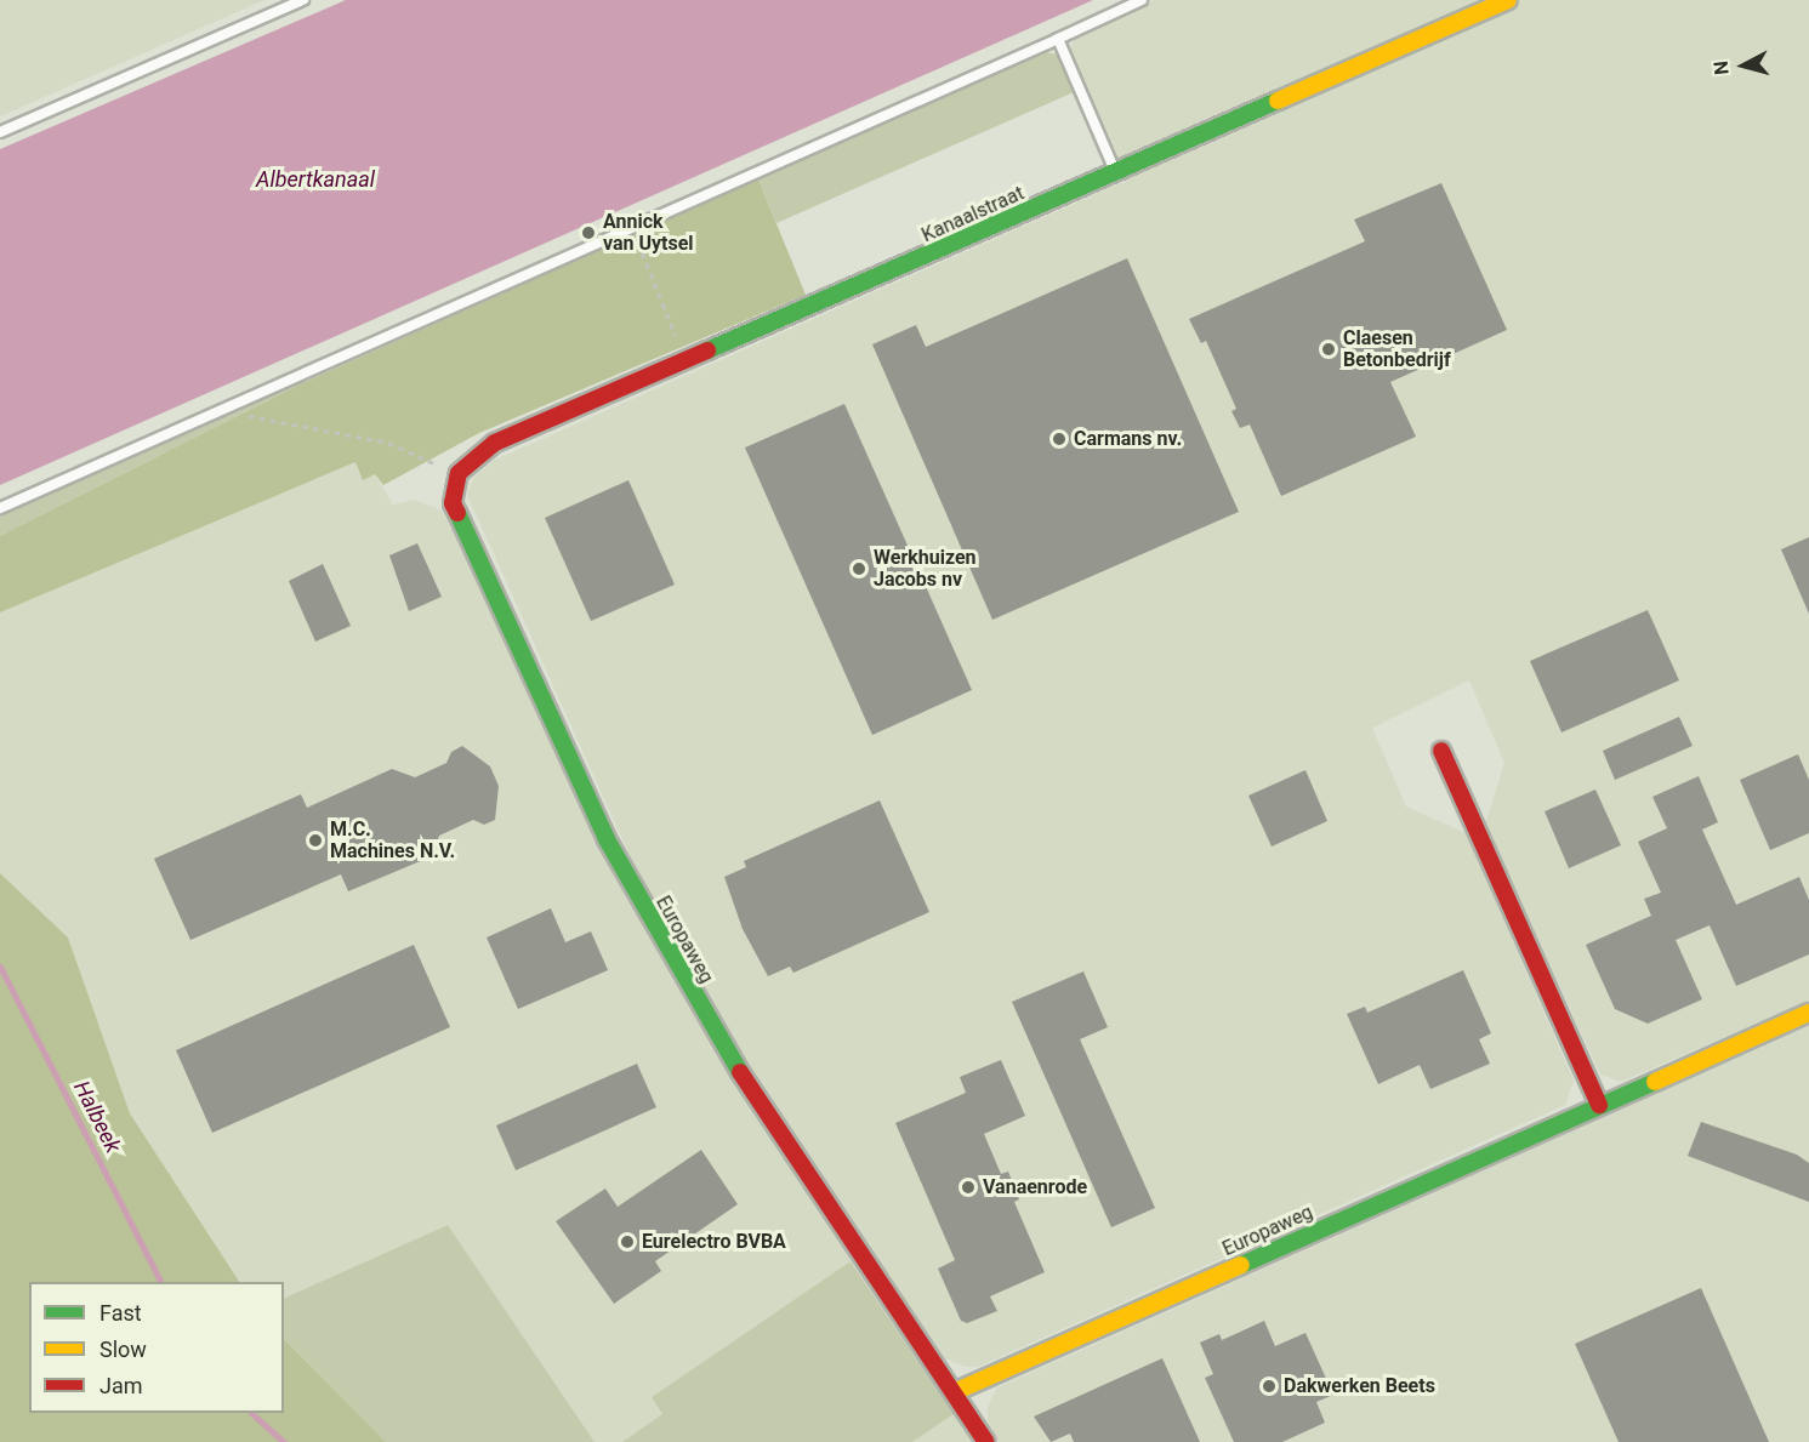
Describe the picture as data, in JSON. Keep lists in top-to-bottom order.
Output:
{
  "streets": {
    "street": ["Kanaalstraat", "Europaweg"]
  },
  "crossings": [
    ["Kanaalstraat", "Europaweg"]
  ],
  "water": ["Albertkanaal", "Halbeek"],
  "places": [
    "Annick van Uytsel",
    "Claesen Betonbedrijf",
    "Carmans nv.",
    "Werkhuizen Jacobs nv",
    "M.C. Machines N.V.",
    "Vanaenrode",
    "Eurelectro BVBA",
    "Dakwerken Beets"
  ],
  "legend": ["Fast", "Slow", "Jam"],
  "north": "left"
}
